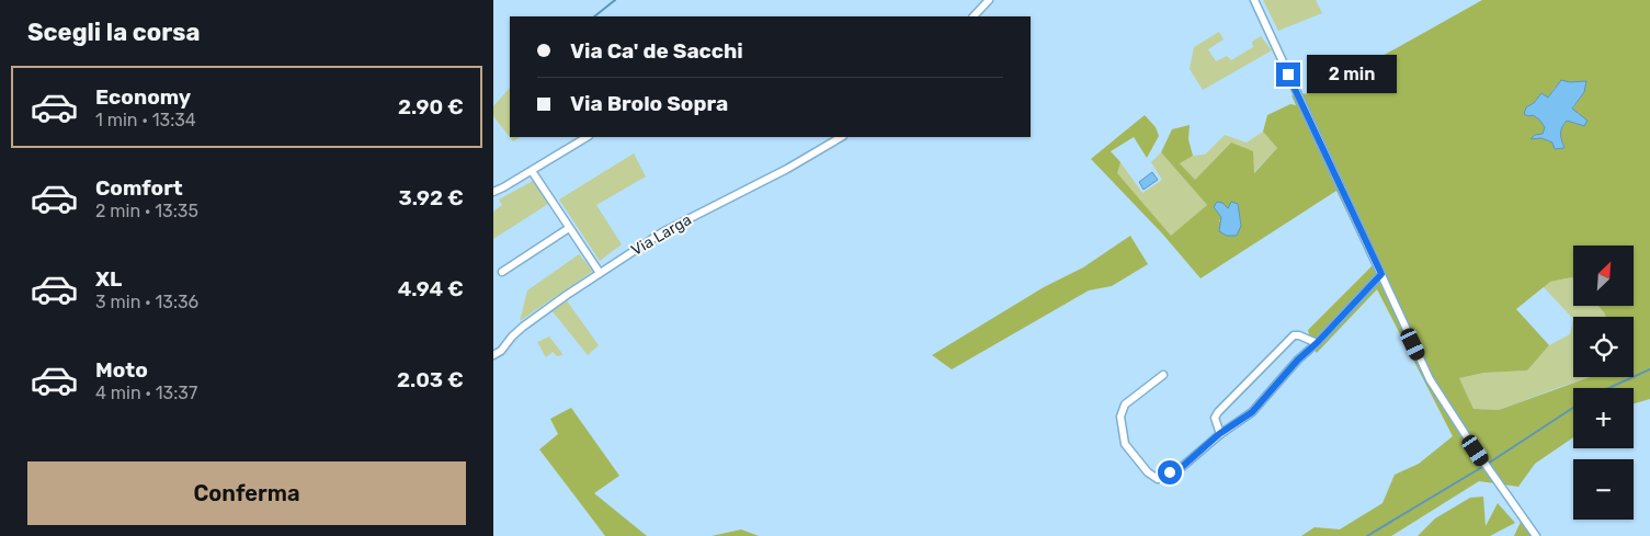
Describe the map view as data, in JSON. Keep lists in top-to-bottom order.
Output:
{
  "streets": {
    "street": ["Via Larga"]
  },
  "north": "top right",
  "page": {
    "heading": "Scegli la corsa",
    "banner": ["Via Ca' de Sacchi", "Via Brolo Sopra"],
    "bubble": "2 min",
    "list": [
      {
        "name": "Economy",
        "note": "1 min · 13:34",
        "value": "2.90 €"
      },
      {
        "name": "Comfort",
        "note": "2 min · 13:35",
        "value": "3.92 €"
      },
      {
        "name": "XL",
        "note": "3 min · 13:36",
        "value": "4.94 €"
      },
      {
        "name": "Moto",
        "note": "4 min · 13:37",
        "value": "2.03 €"
      }
    ],
    "map_buttons": ["+", "−"],
    "buttons": "Conferma"
  }
}
